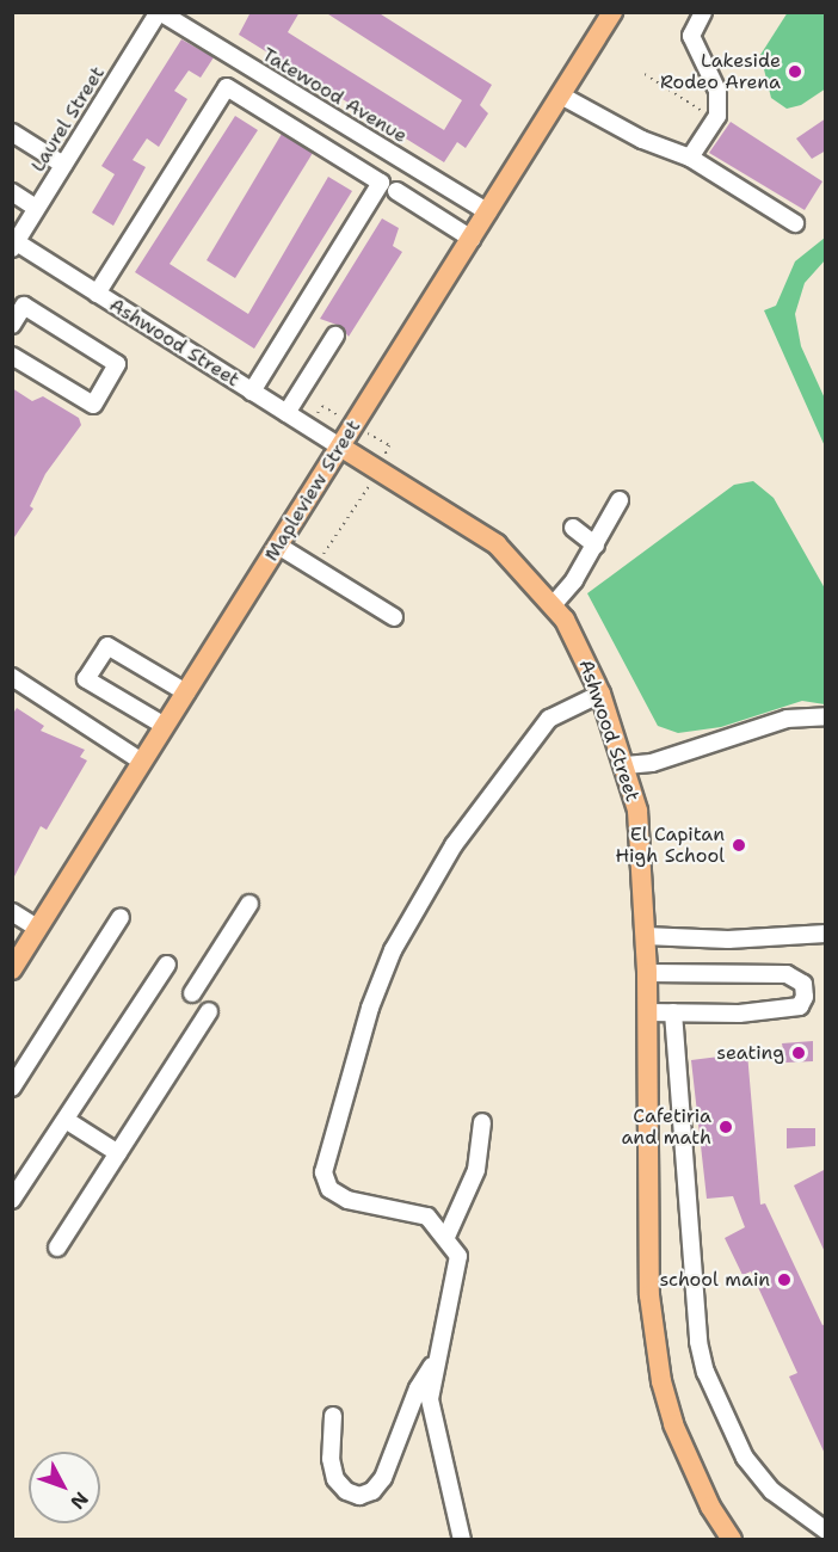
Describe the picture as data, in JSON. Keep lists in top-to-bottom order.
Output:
{
  "streets": {
    "main road": ["Ashwood Street", "Mapleview Street"],
    "street": ["Tatewood Avenue", "Laurel Street"]
  },
  "crossings": [
    ["Tatewood Avenue", "Laurel Street"],
    ["Tatewood Avenue", "Mapleview Street"],
    ["Laurel Street", "Ashwood Street"],
    ["Ashwood Street", "Mapleview Street"]
  ],
  "places": [
    "Lakeside Rodeo Arena",
    "El Capitan High School",
    "seating",
    "Cafetiria and math",
    "school main"
  ],
  "north": "bottom right"
}
